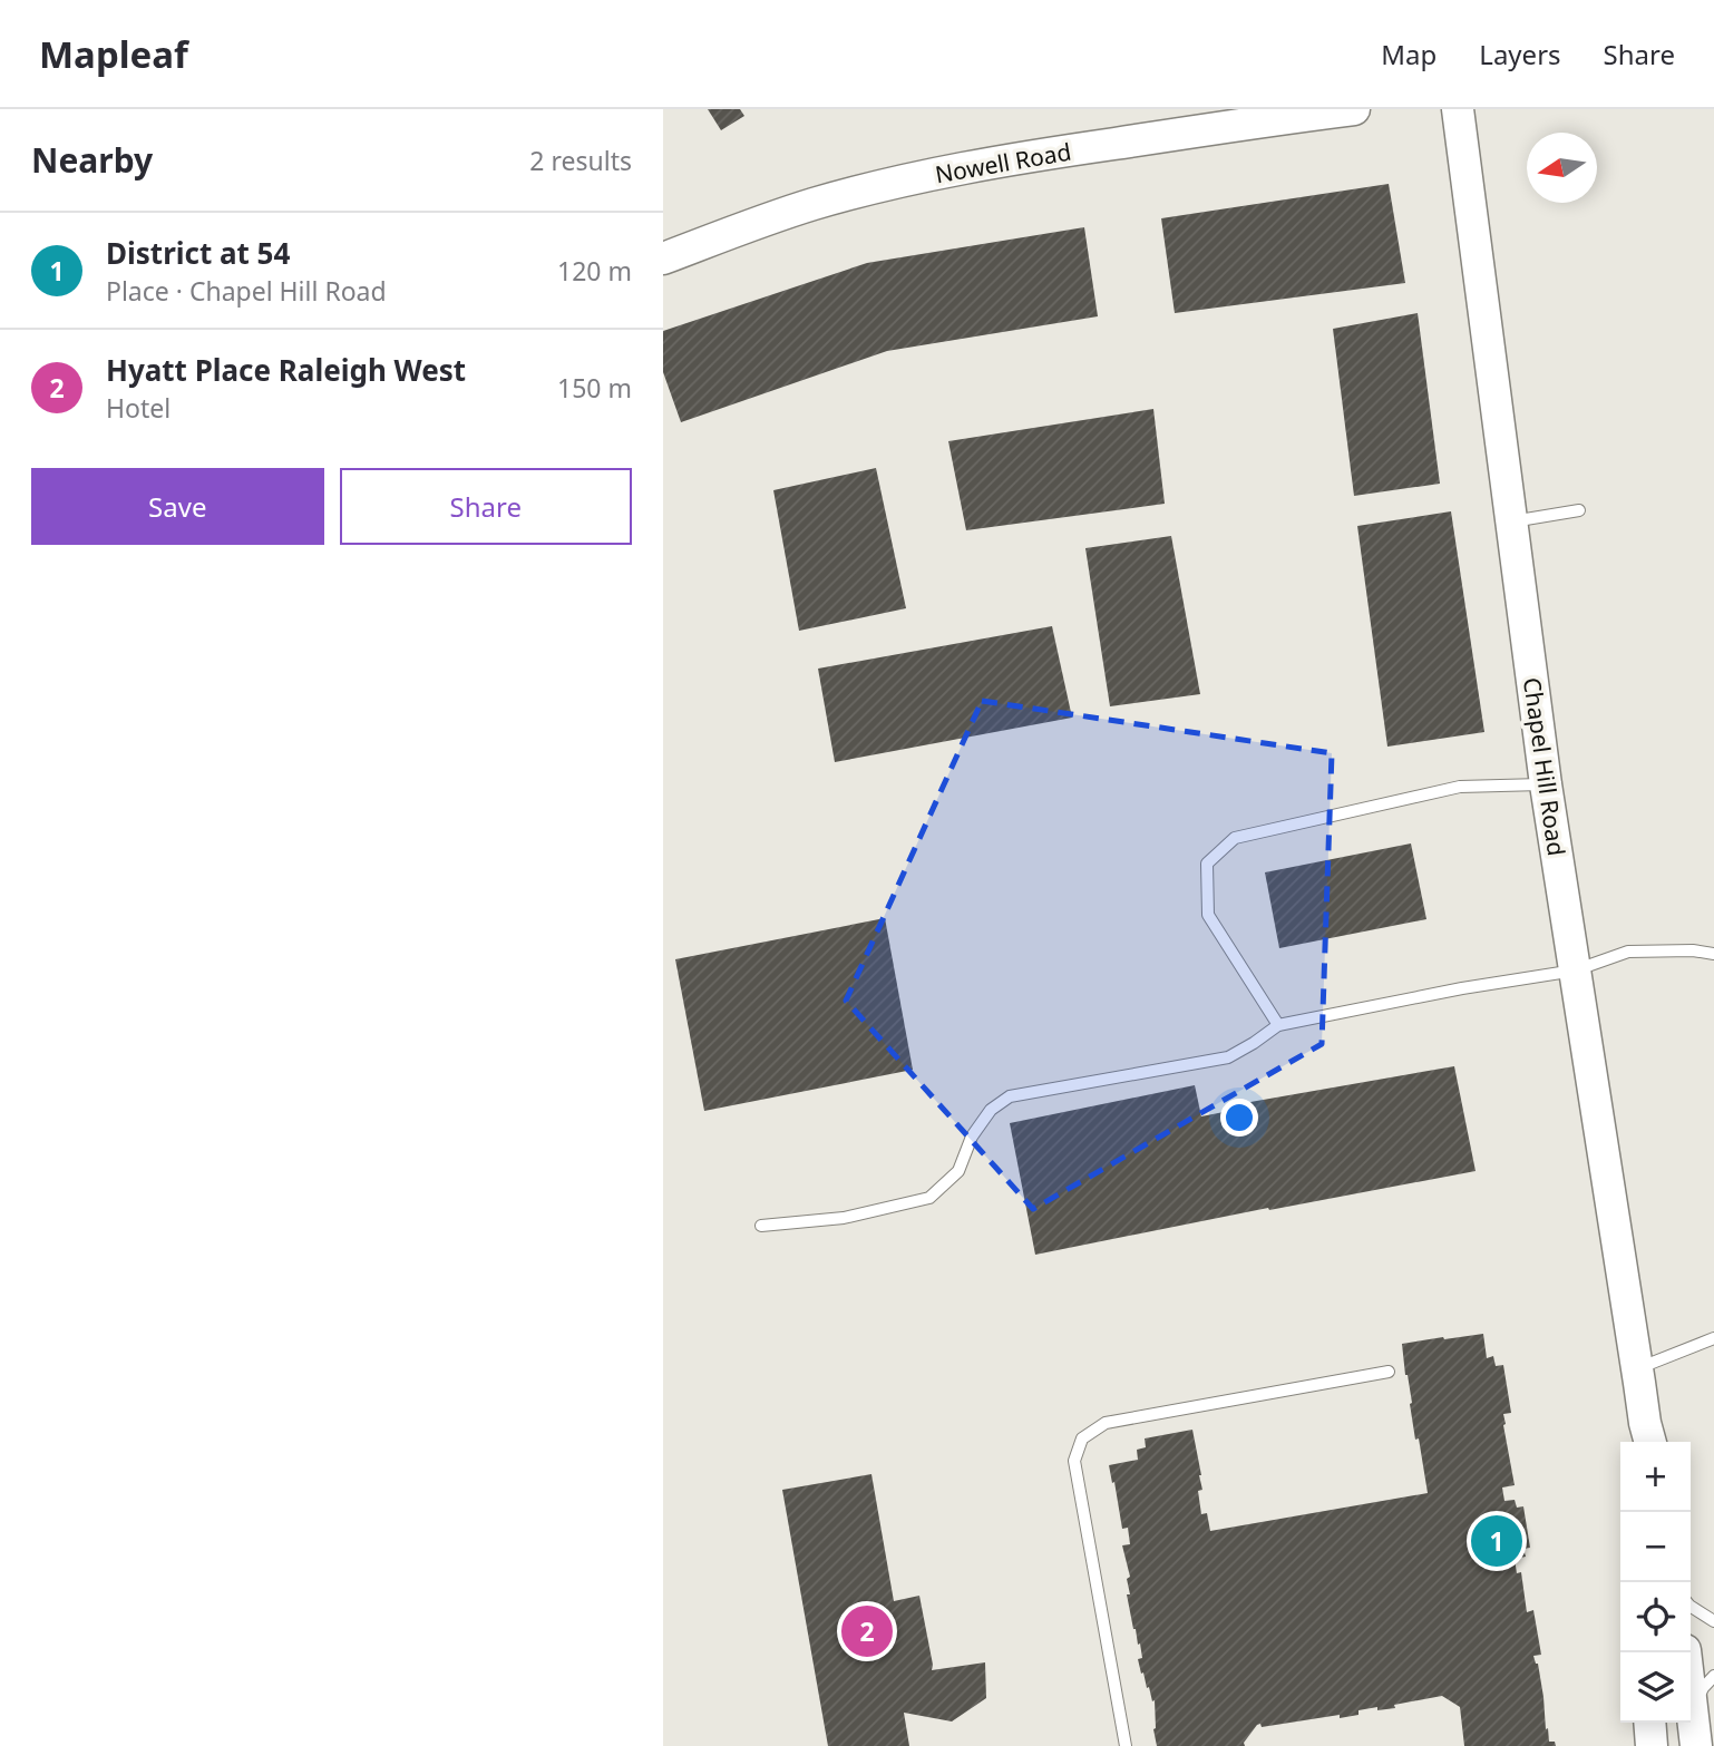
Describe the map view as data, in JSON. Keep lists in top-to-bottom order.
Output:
{
  "streets": {
    "main road": ["Nowell Road", "Chapel Hill Road"]
  },
  "north": "left",
  "page": {
    "header": "Mapleaf",
    "nav": ["Map", "Layers", "Share"],
    "heading": ["Nearby", "2 results"],
    "list": [
      {
        "mark": "1",
        "name": "District at 54",
        "note": "Place · Chapel Hill Road",
        "value": "120 m"
      },
      {
        "mark": "2",
        "name": "Hyatt Place Raleigh West",
        "note": "Hotel",
        "value": "150 m"
      }
    ],
    "buttons": ["Save", "Share"],
    "map_buttons": ["+", "−"],
    "pins": ["1", "2"]
  }
}
